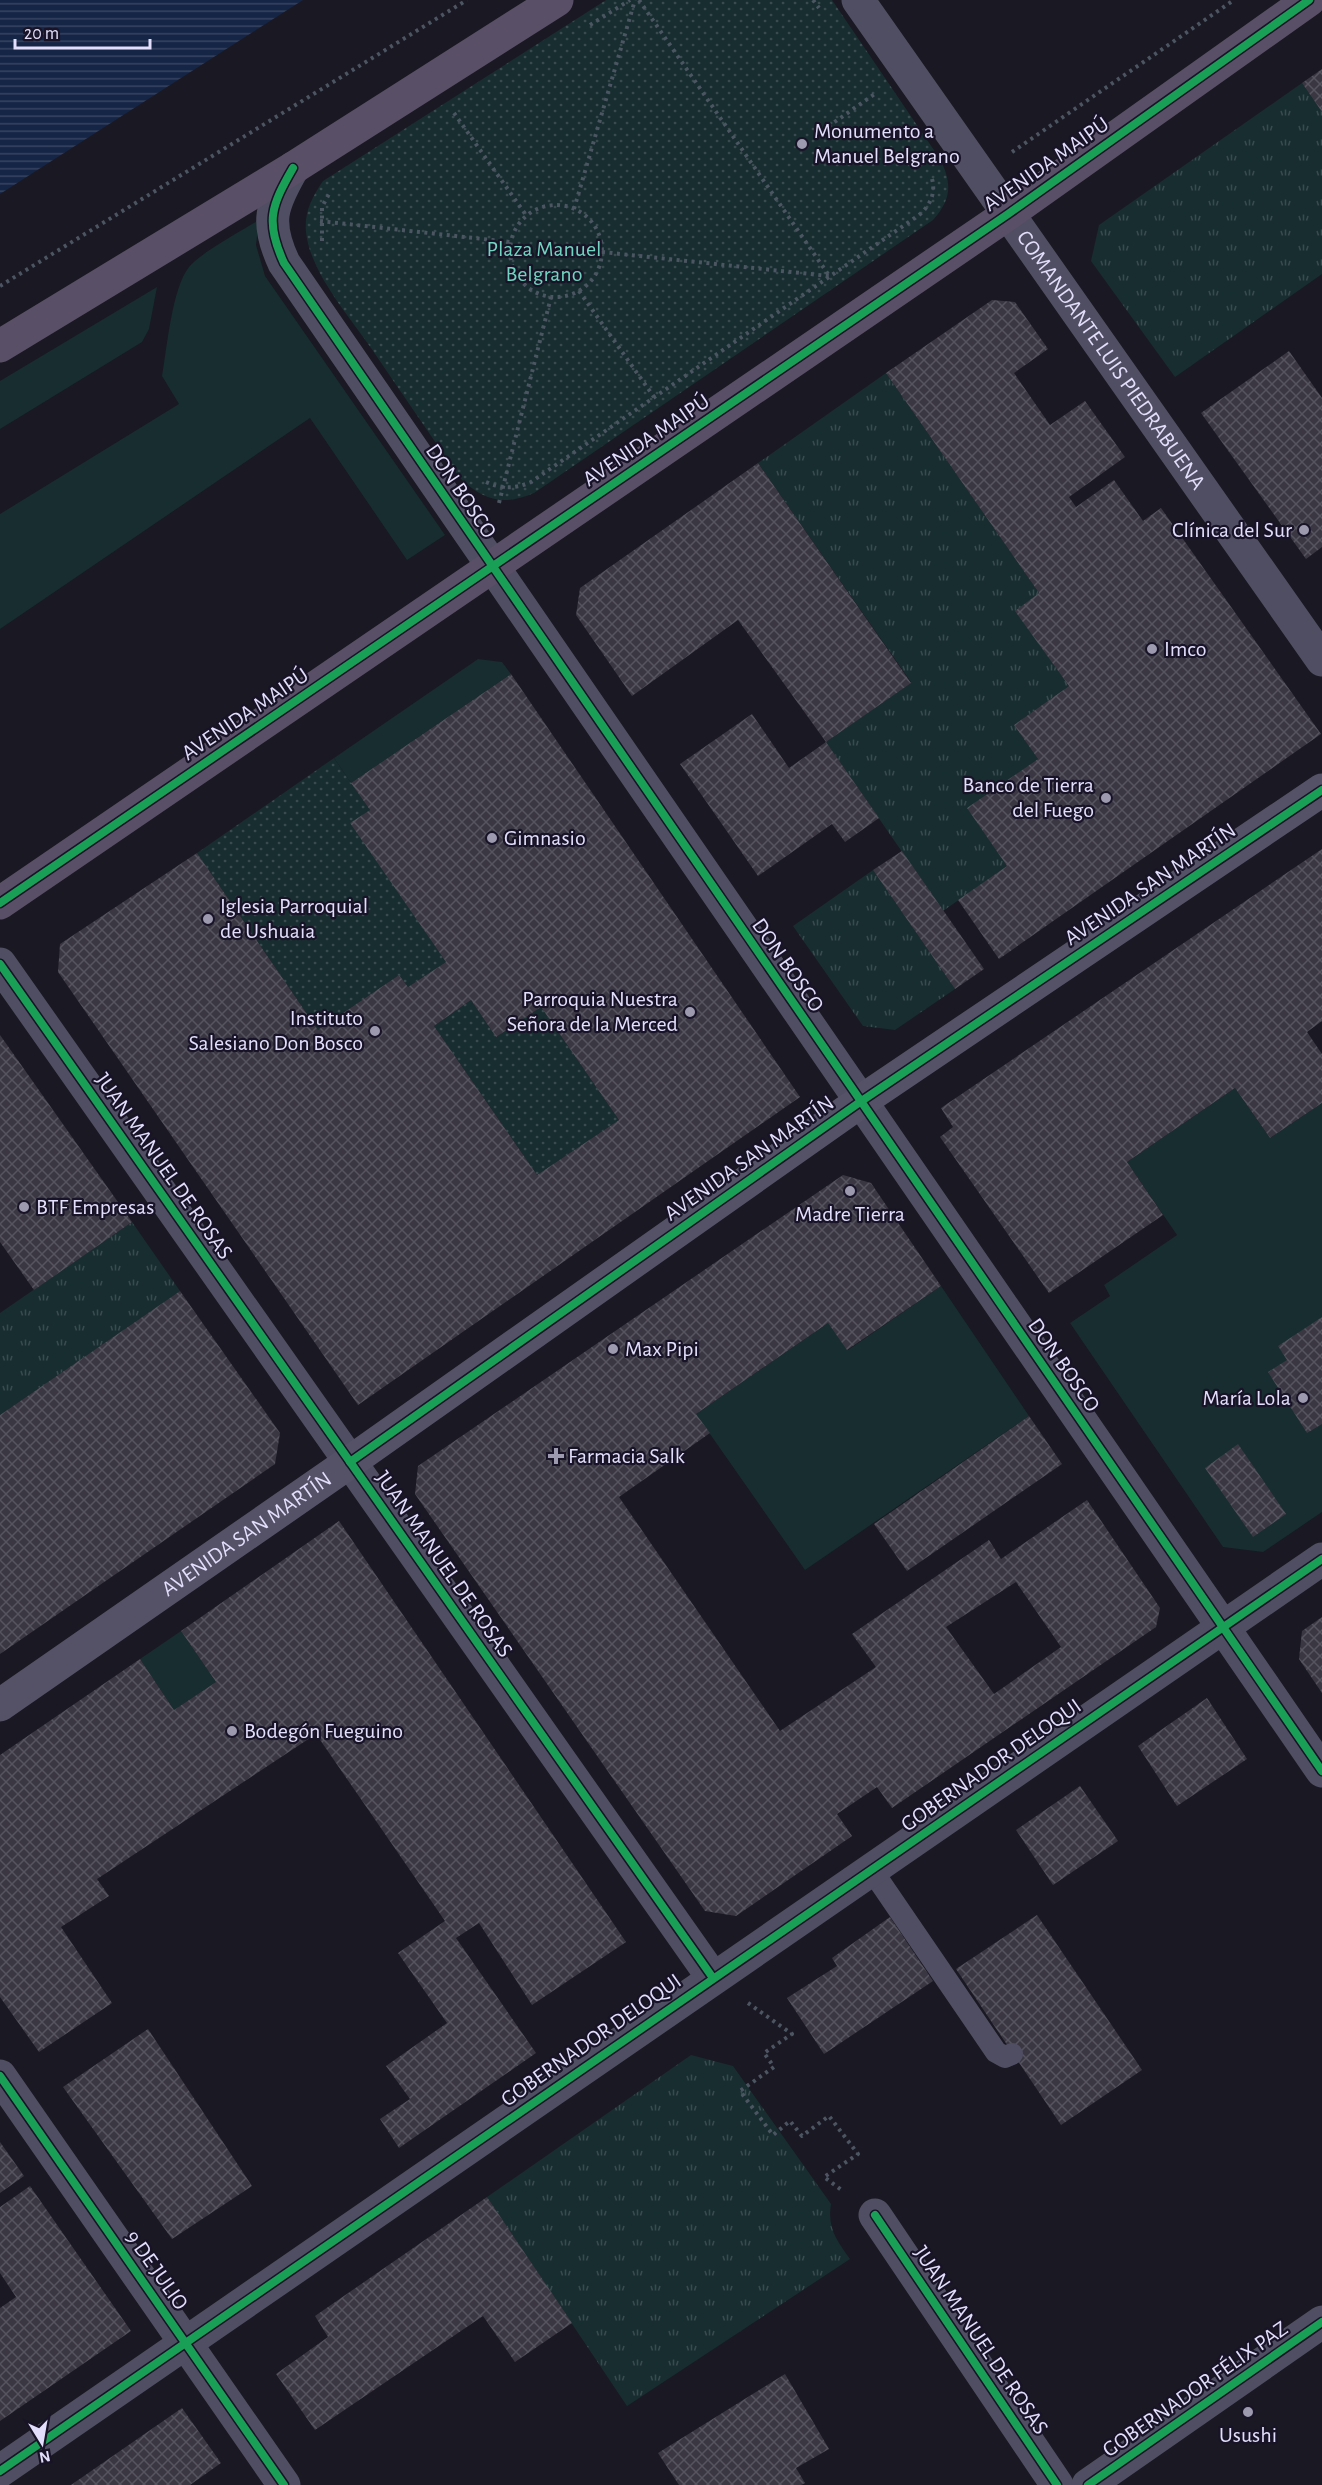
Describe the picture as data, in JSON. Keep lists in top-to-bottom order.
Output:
{
  "streets": {
    "main road": ["AVENIDA MAIPÚ", "AVENIDA SAN MARTÍN"],
    "street": [
      "COMANDANTE LUIS PIEDRABUENA",
      "DON BOSCO",
      "JUAN MANUEL DE ROSAS",
      "GOBERNADOR DELOQUI",
      "9 DE JULIO",
      "GOBERNADOR FÉLIX PAZ"
    ]
  },
  "crossings": [
    ["AVENIDA MAIPÚ", "COMANDANTE LUIS PIEDRABUENA"],
    ["AVENIDA MAIPÚ", "DON BOSCO"],
    ["DON BOSCO", "AVENIDA SAN MARTÍN"],
    ["DON BOSCO", "GOBERNADOR DELOQUI"],
    ["AVENIDA SAN MARTÍN", "JUAN MANUEL DE ROSAS"],
    ["JUAN MANUEL DE ROSAS", "GOBERNADOR DELOQUI"],
    ["GOBERNADOR DELOQUI", "9 DE JULIO"]
  ],
  "parks": ["Plaza Manuel Belgrano"],
  "places": {
    "other": [
      "Monumento a Manuel Belgrano",
      "Clínica del Sur",
      "Imco",
      "Banco de Tierra del Fuego",
      "Gimnasio",
      "Iglesia Parroquial de Ushuaia",
      "Parroquia Nuestra Señora de la Merced",
      "Instituto Salesiano Don Bosco",
      "Madre Tierra",
      "BTF Empresas",
      "Max Pipi",
      "María Lola",
      "Bodegón Fueguino",
      "Usushi"
    ],
    "health": ["Farmacia Salk"]
  },
  "scale_bar": "20 m",
  "north": "bottom"
}
